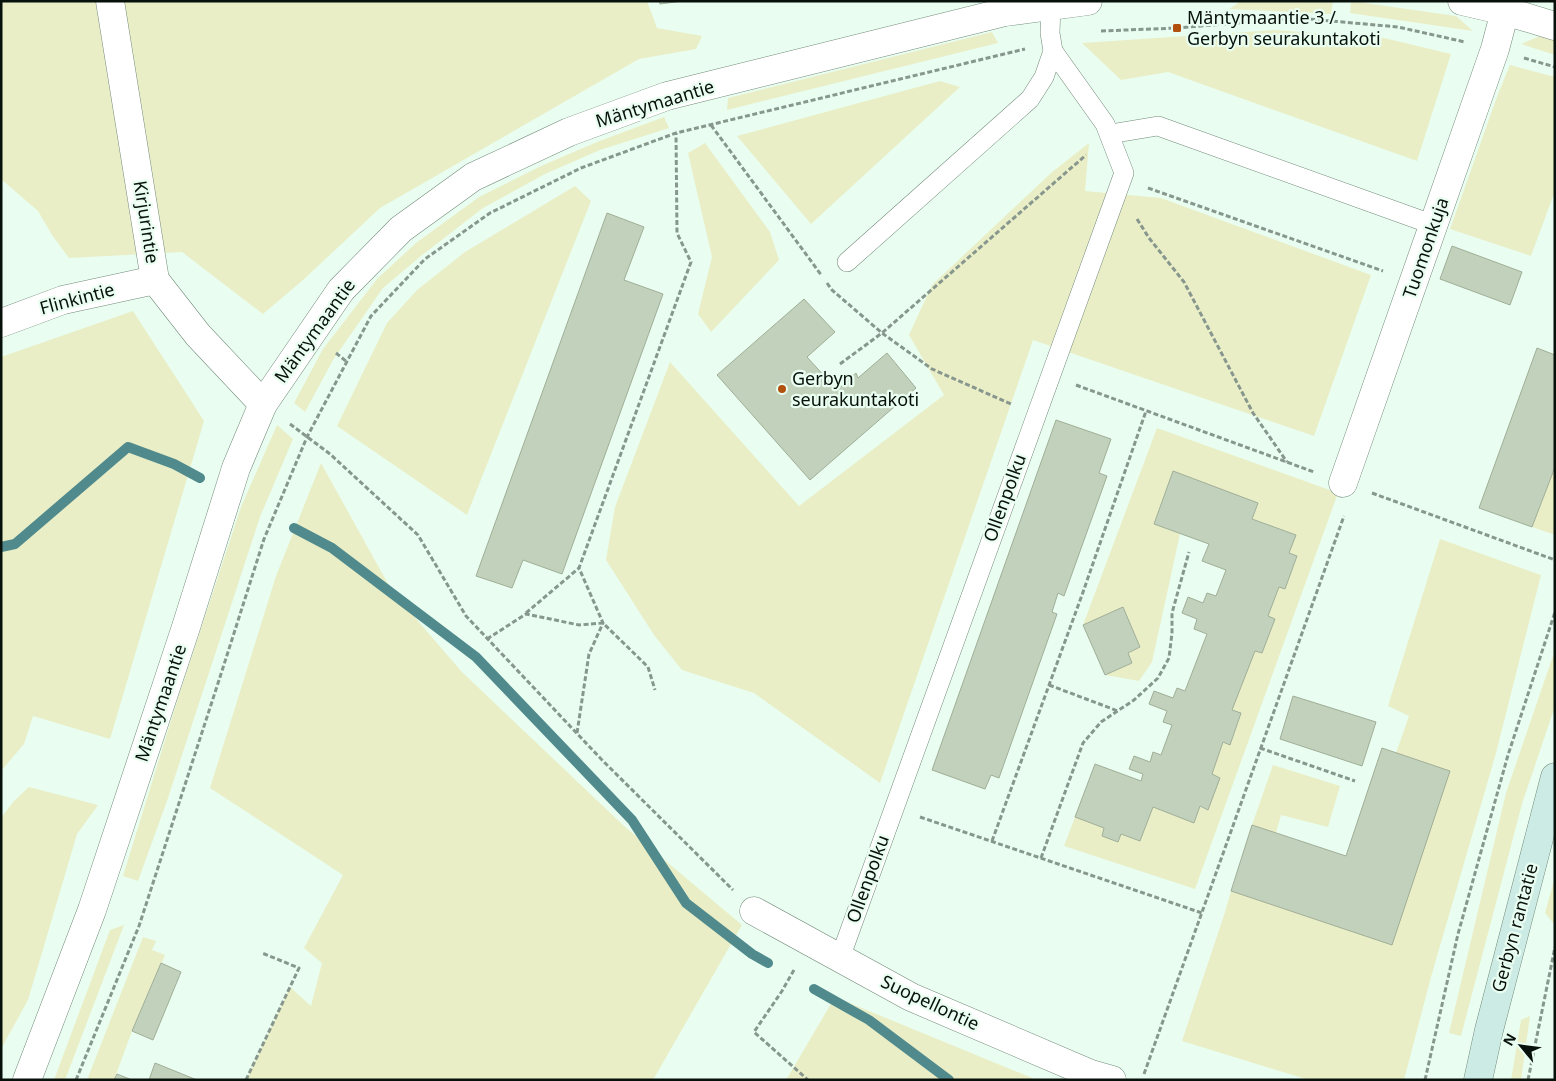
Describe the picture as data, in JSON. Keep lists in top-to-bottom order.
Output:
{
  "streets": {
    "main road": ["Gerbyn rantatie"],
    "street": [
      "Mäntymaantie",
      "Kirjurintie",
      "Tuomonkuja",
      "Flinkintie",
      "Suopellontie"
    ],
    "lane": ["Ollenpolku"]
  },
  "crossings": [
    ["Mäntymaantie", "Kirjurintie"],
    ["Kirjurintie", "Flinkintie"],
    ["Ollenpolku", "Suopellontie"]
  ],
  "places": {
    "transit": ["Mäntymaantie 3 / Gerbyn seurakuntakoti"],
    "other": ["Gerbyn seurakuntakoti"]
  },
  "north": "top left"
}
